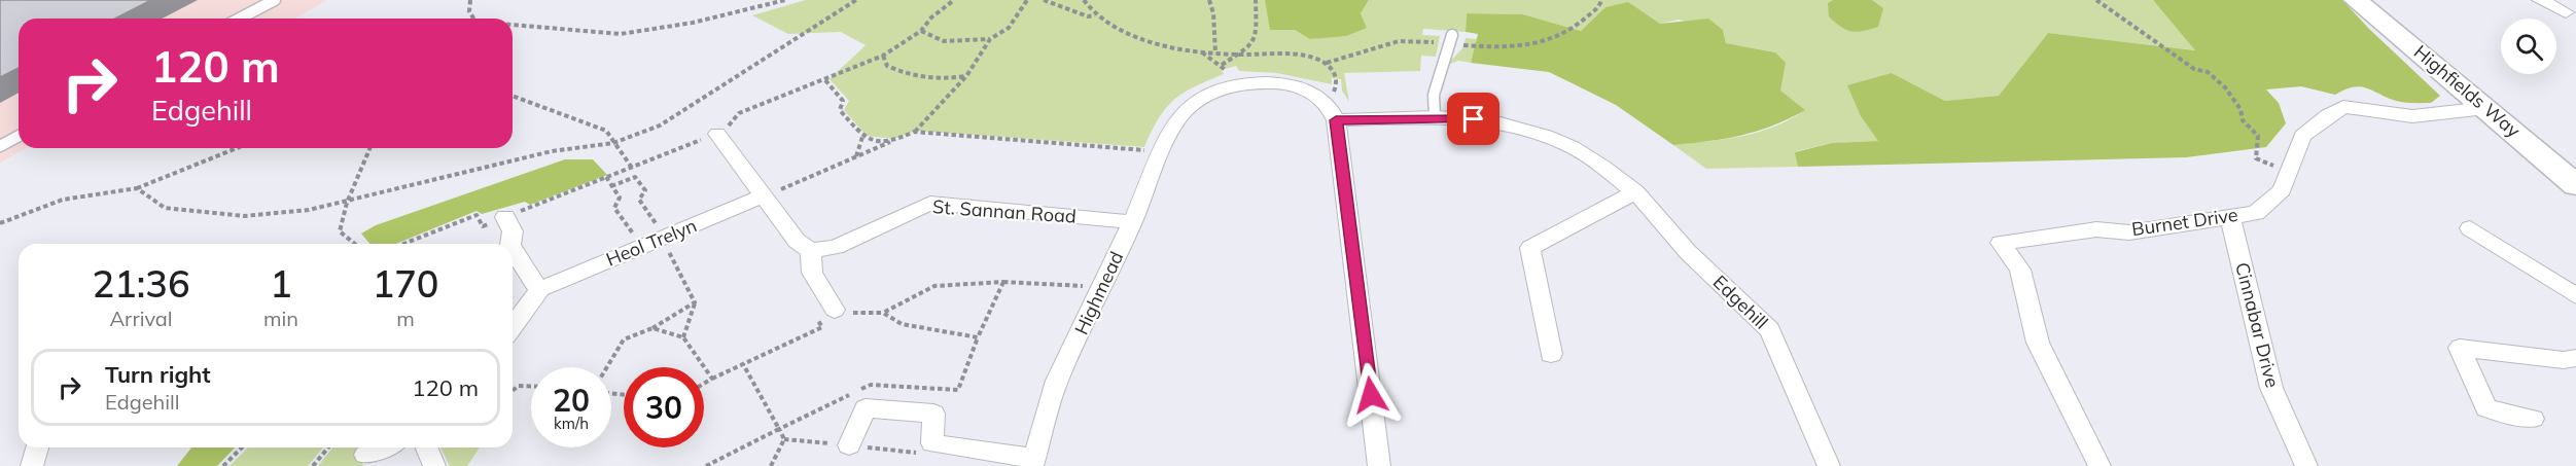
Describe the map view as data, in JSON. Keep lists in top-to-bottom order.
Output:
{
  "streets": {
    "main road": ["Highfields Way"],
    "street": [
      "St. Sannan Road",
      "Burnet Drive",
      "Heol Trelyn",
      "Highmead",
      "Edgehill",
      "Cinnabar Drive"
    ]
  },
  "crossings": [
    ["Highfields Way", "Burnet Drive"],
    ["St. Sannan Road", "Highmead"],
    ["Burnet Drive", "Cinnabar Drive"]
  ],
  "page": {
    "turn": ["120 m", "Edgehill"],
    "eta": [
      "21:36",
      "Arrival",
      "1",
      "min",
      "170",
      "m"
    ],
    "list": [
      {
        "name": "Turn right",
        "note": "Edgehill",
        "value": "120 m"
      }
    ],
    "speed": "20 km/h",
    "limit": "30"
  }
}
